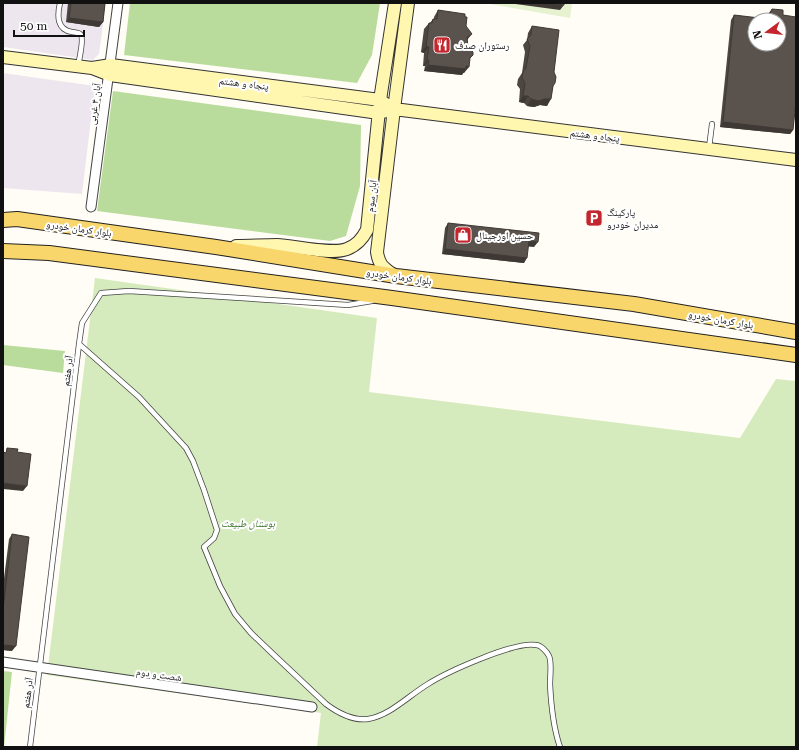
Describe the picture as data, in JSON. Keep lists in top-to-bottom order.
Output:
{
  "streets": {
    "main road": ["بلوار کرمان خودرو"],
    "street": [
      "پنجاه و هشتم",
      "آبان ۴ غربی",
      "آبان سوم",
      "شصت و دوم"
    ],
    "lane": ["آذر هفتم"]
  },
  "crossings": [
    ["پنجاه و هشتم", "آبان ۴ غربی"],
    ["پنجاه و هشتم", "آبان سوم"],
    ["آبان سوم", "بلوار کرمان خودرو"],
    ["آذر هفتم", "شصت و دوم"]
  ],
  "parks": ["بوستان طبیعت"],
  "places": {
    "restaurant": ["رستوران صدف"],
    "parking": ["پارکینگ مدیران خودرو"],
    "shop": ["حسین اورجینال"]
  },
  "scale_bar": "50 m",
  "north": "left"
}
